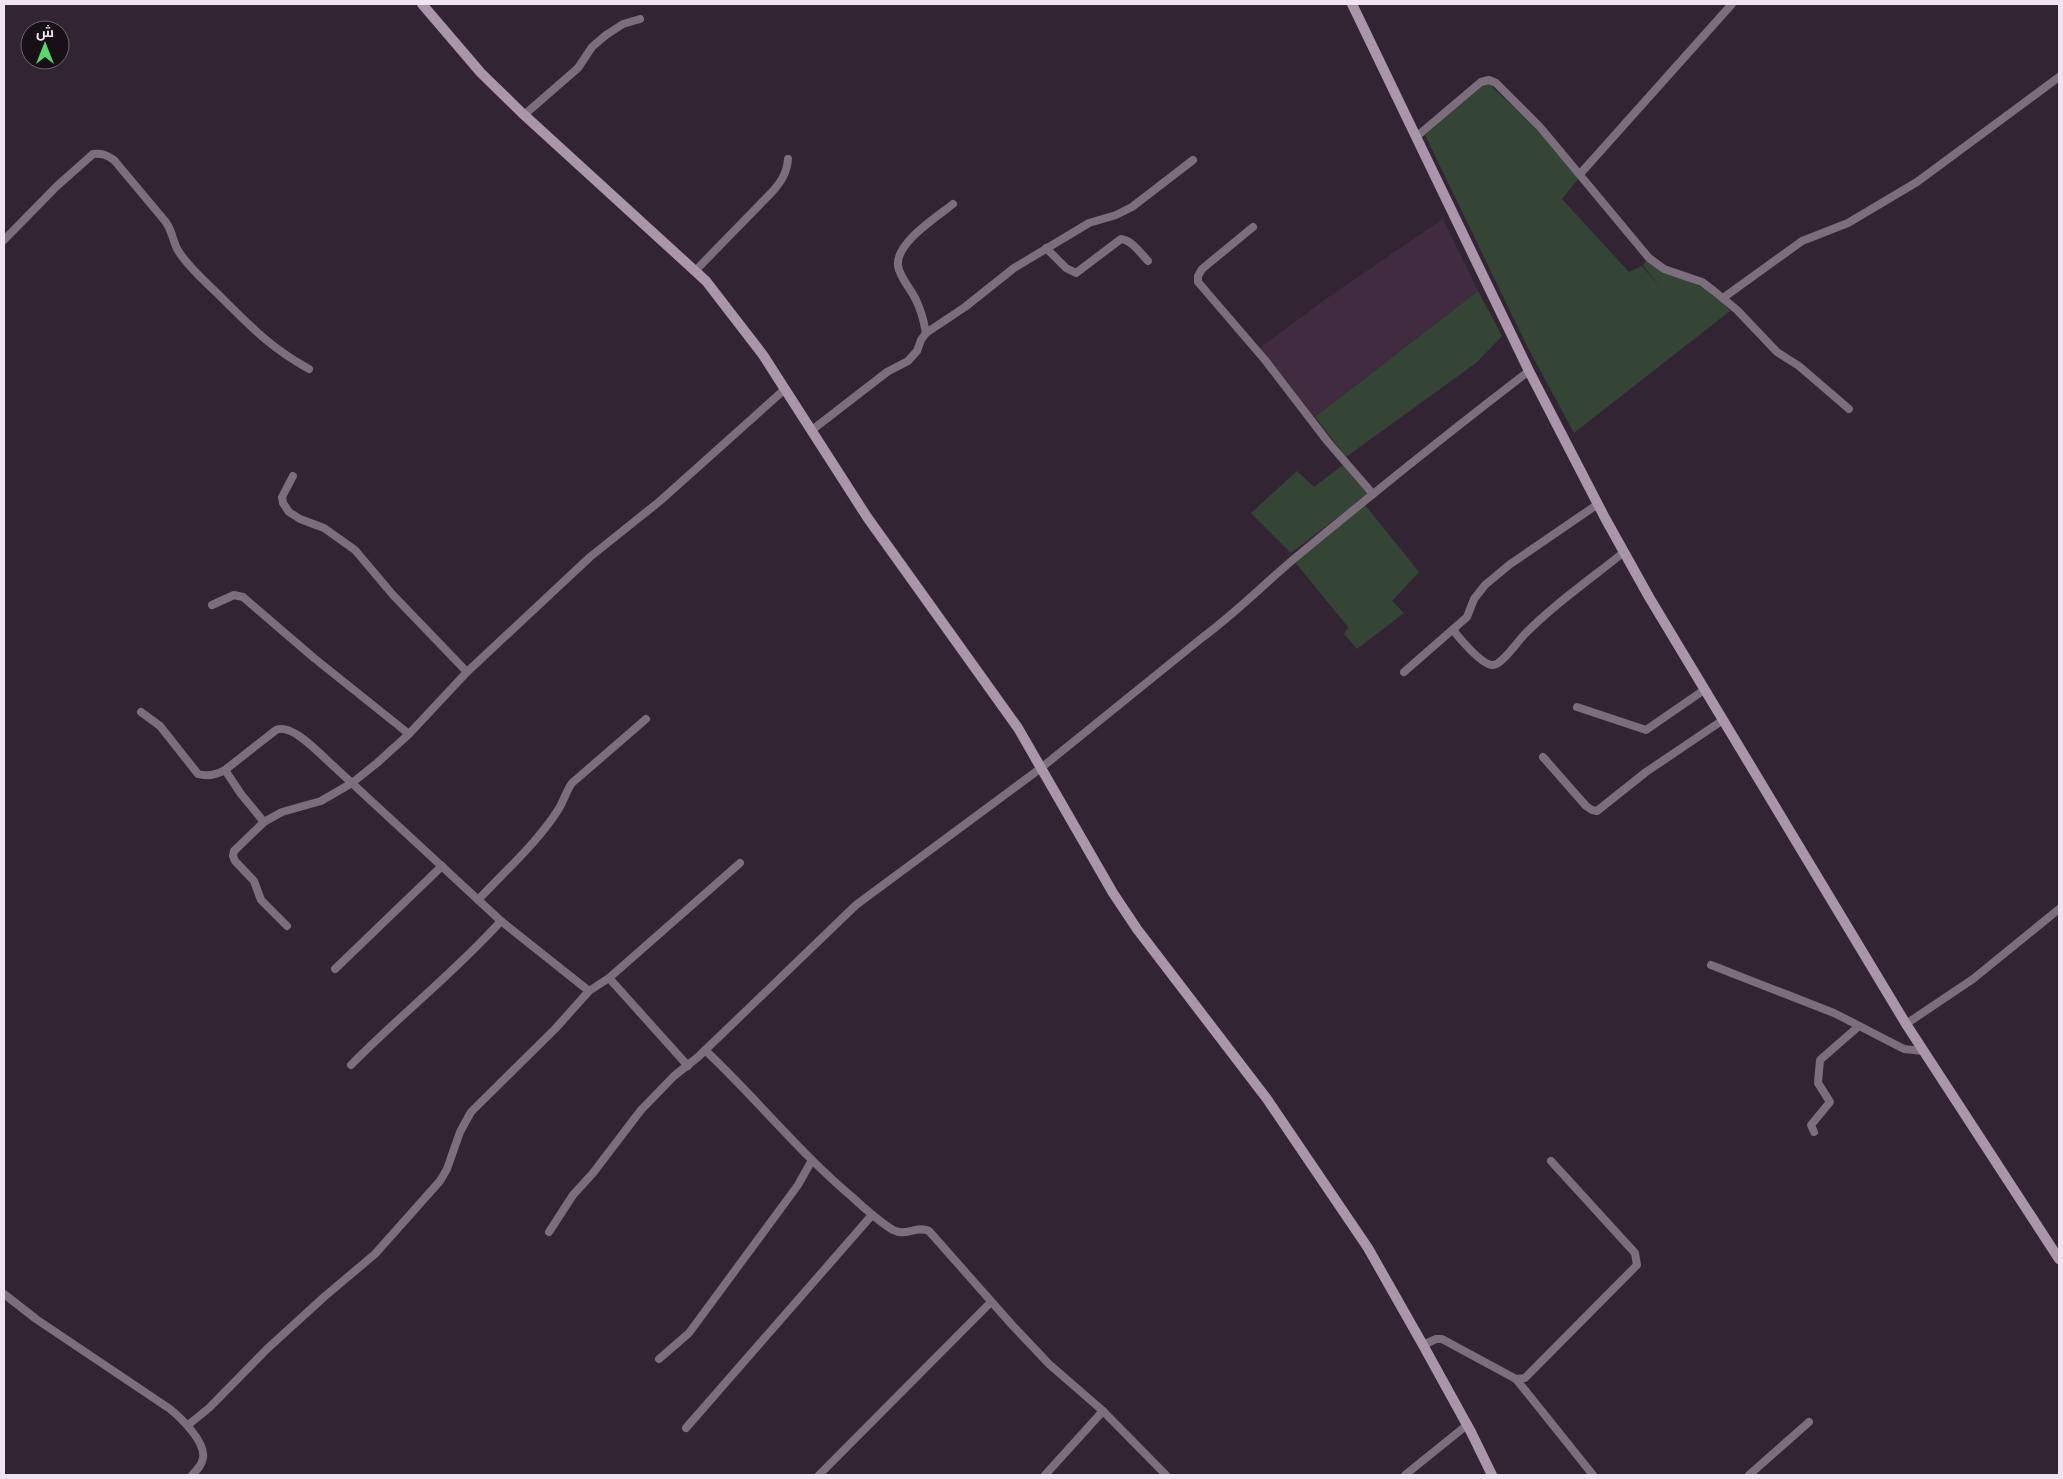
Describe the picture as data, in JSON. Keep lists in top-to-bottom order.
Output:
{
  "north": "top"
}
